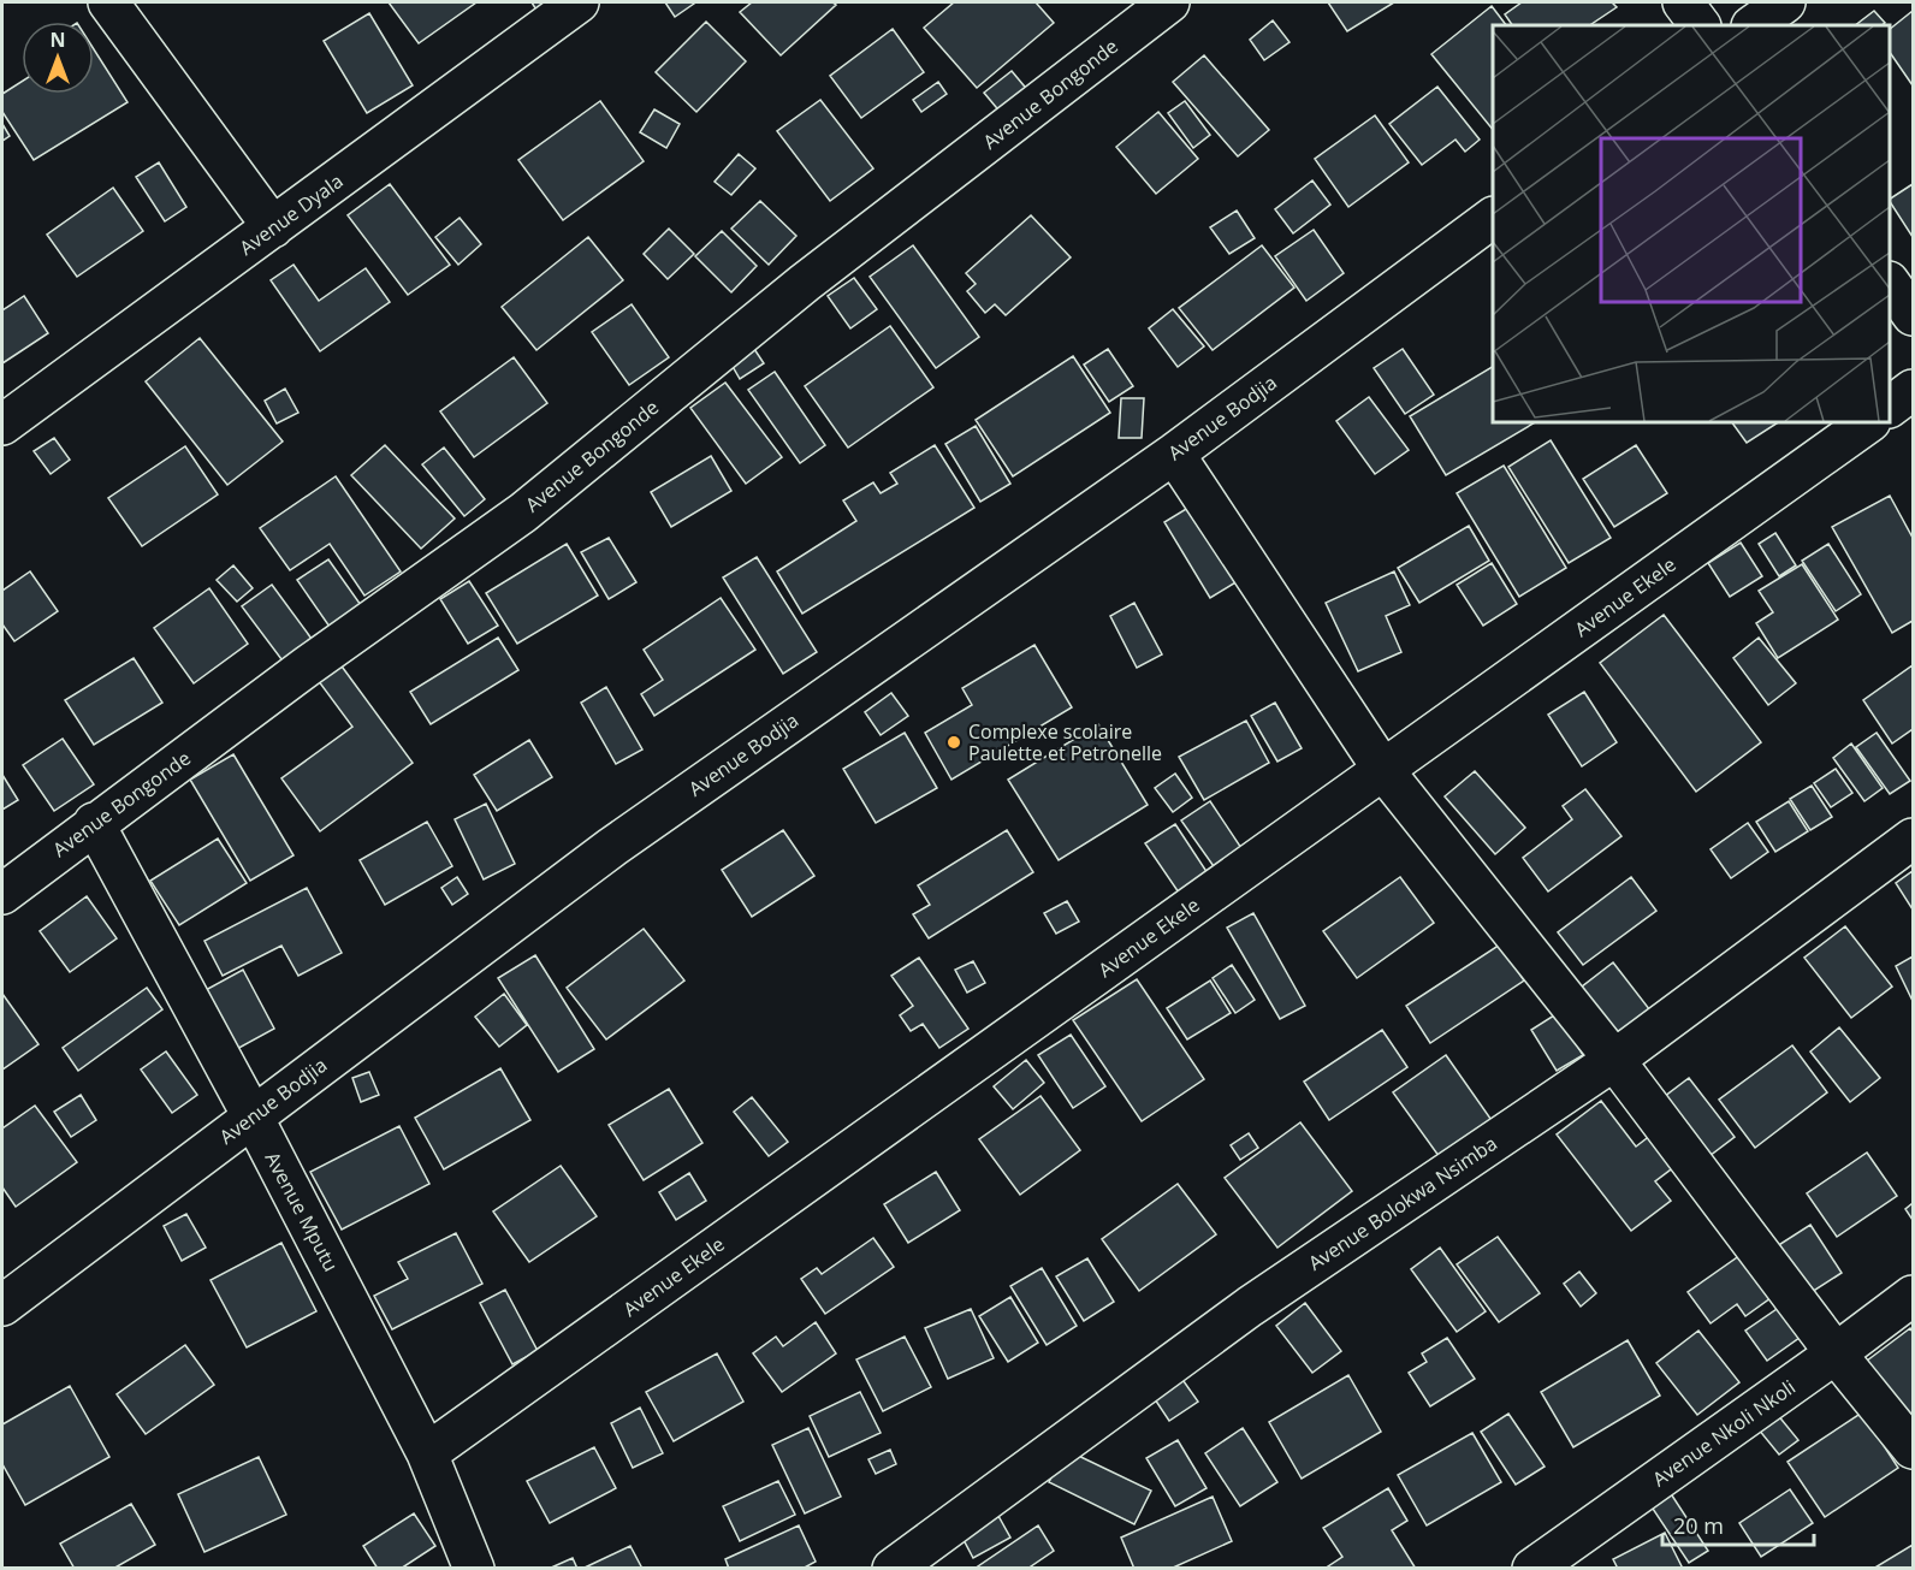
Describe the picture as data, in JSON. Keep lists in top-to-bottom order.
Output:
{
  "streets": {
    "street": [
      "Avenue Bongonde",
      "Avenue Dyala",
      "Avenue Bodjia",
      "Avenue Ekele",
      "Avenue Bolokwa Nsimba",
      "Avenue Mputu",
      "Avenue Nkoli Nkoli"
    ]
  },
  "crossings": [
    ["Avenue Bongonde", "Avenue Mputu"],
    ["Avenue Bodjia", "Avenue Mputu"],
    ["Avenue Ekele", "Avenue Mputu"]
  ],
  "places": ["Complexe scolaire Paulette et Petronelle"],
  "scale_bar": "20 m",
  "north": "top"
}
